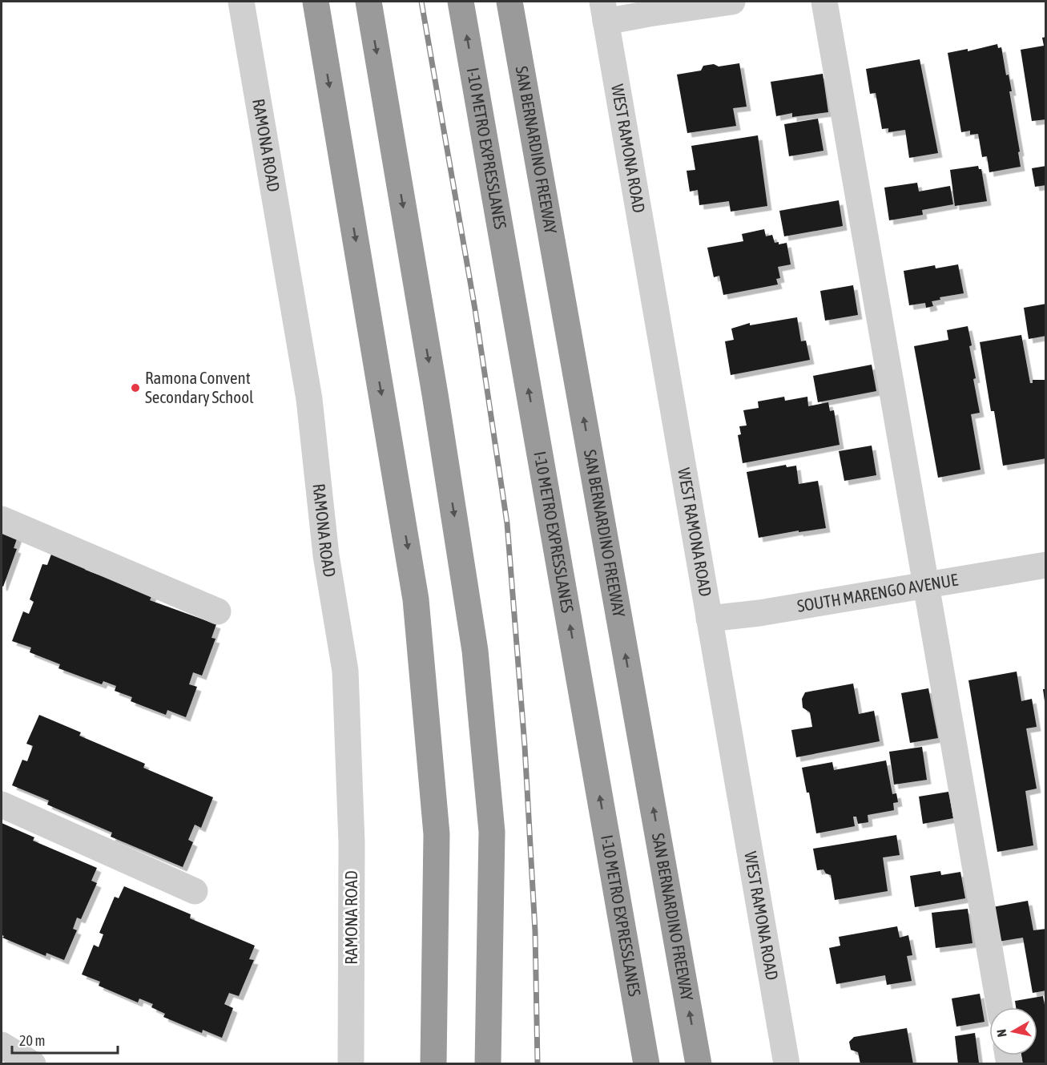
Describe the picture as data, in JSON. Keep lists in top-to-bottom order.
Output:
{
  "streets": {
    "highway": ["I-10 METRO EXPRESSLANES", "SAN BERNARDINO FREEWAY"],
    "street": ["RAMONA ROAD", "WEST RAMONA ROAD", "SOUTH MARENGO AVENUE"]
  },
  "crossings": [
    ["WEST RAMONA ROAD", "SOUTH MARENGO AVENUE"]
  ],
  "places": ["Ramona Convent Secondary School"],
  "scale_bar": "20 m",
  "north": "left"
}
